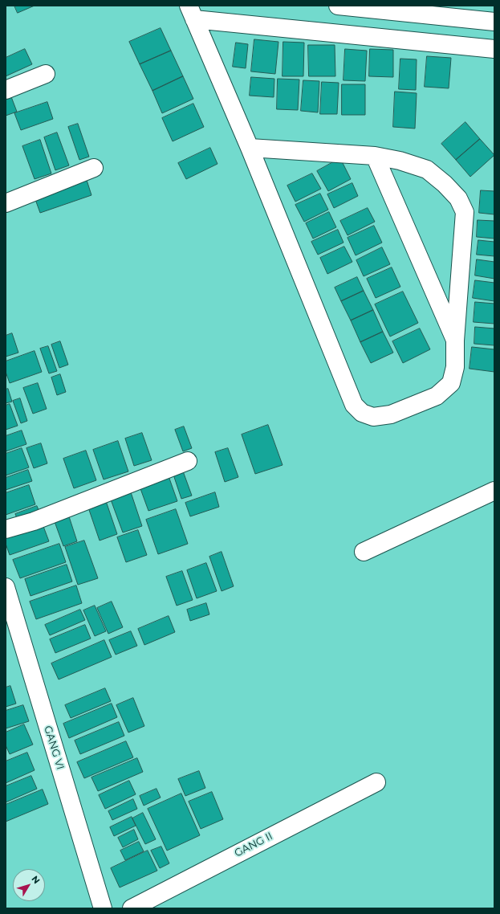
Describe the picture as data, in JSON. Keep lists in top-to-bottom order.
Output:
{
  "streets": {
    "street": ["GANG VI", "GANG II"]
  },
  "north": "top right"
}
